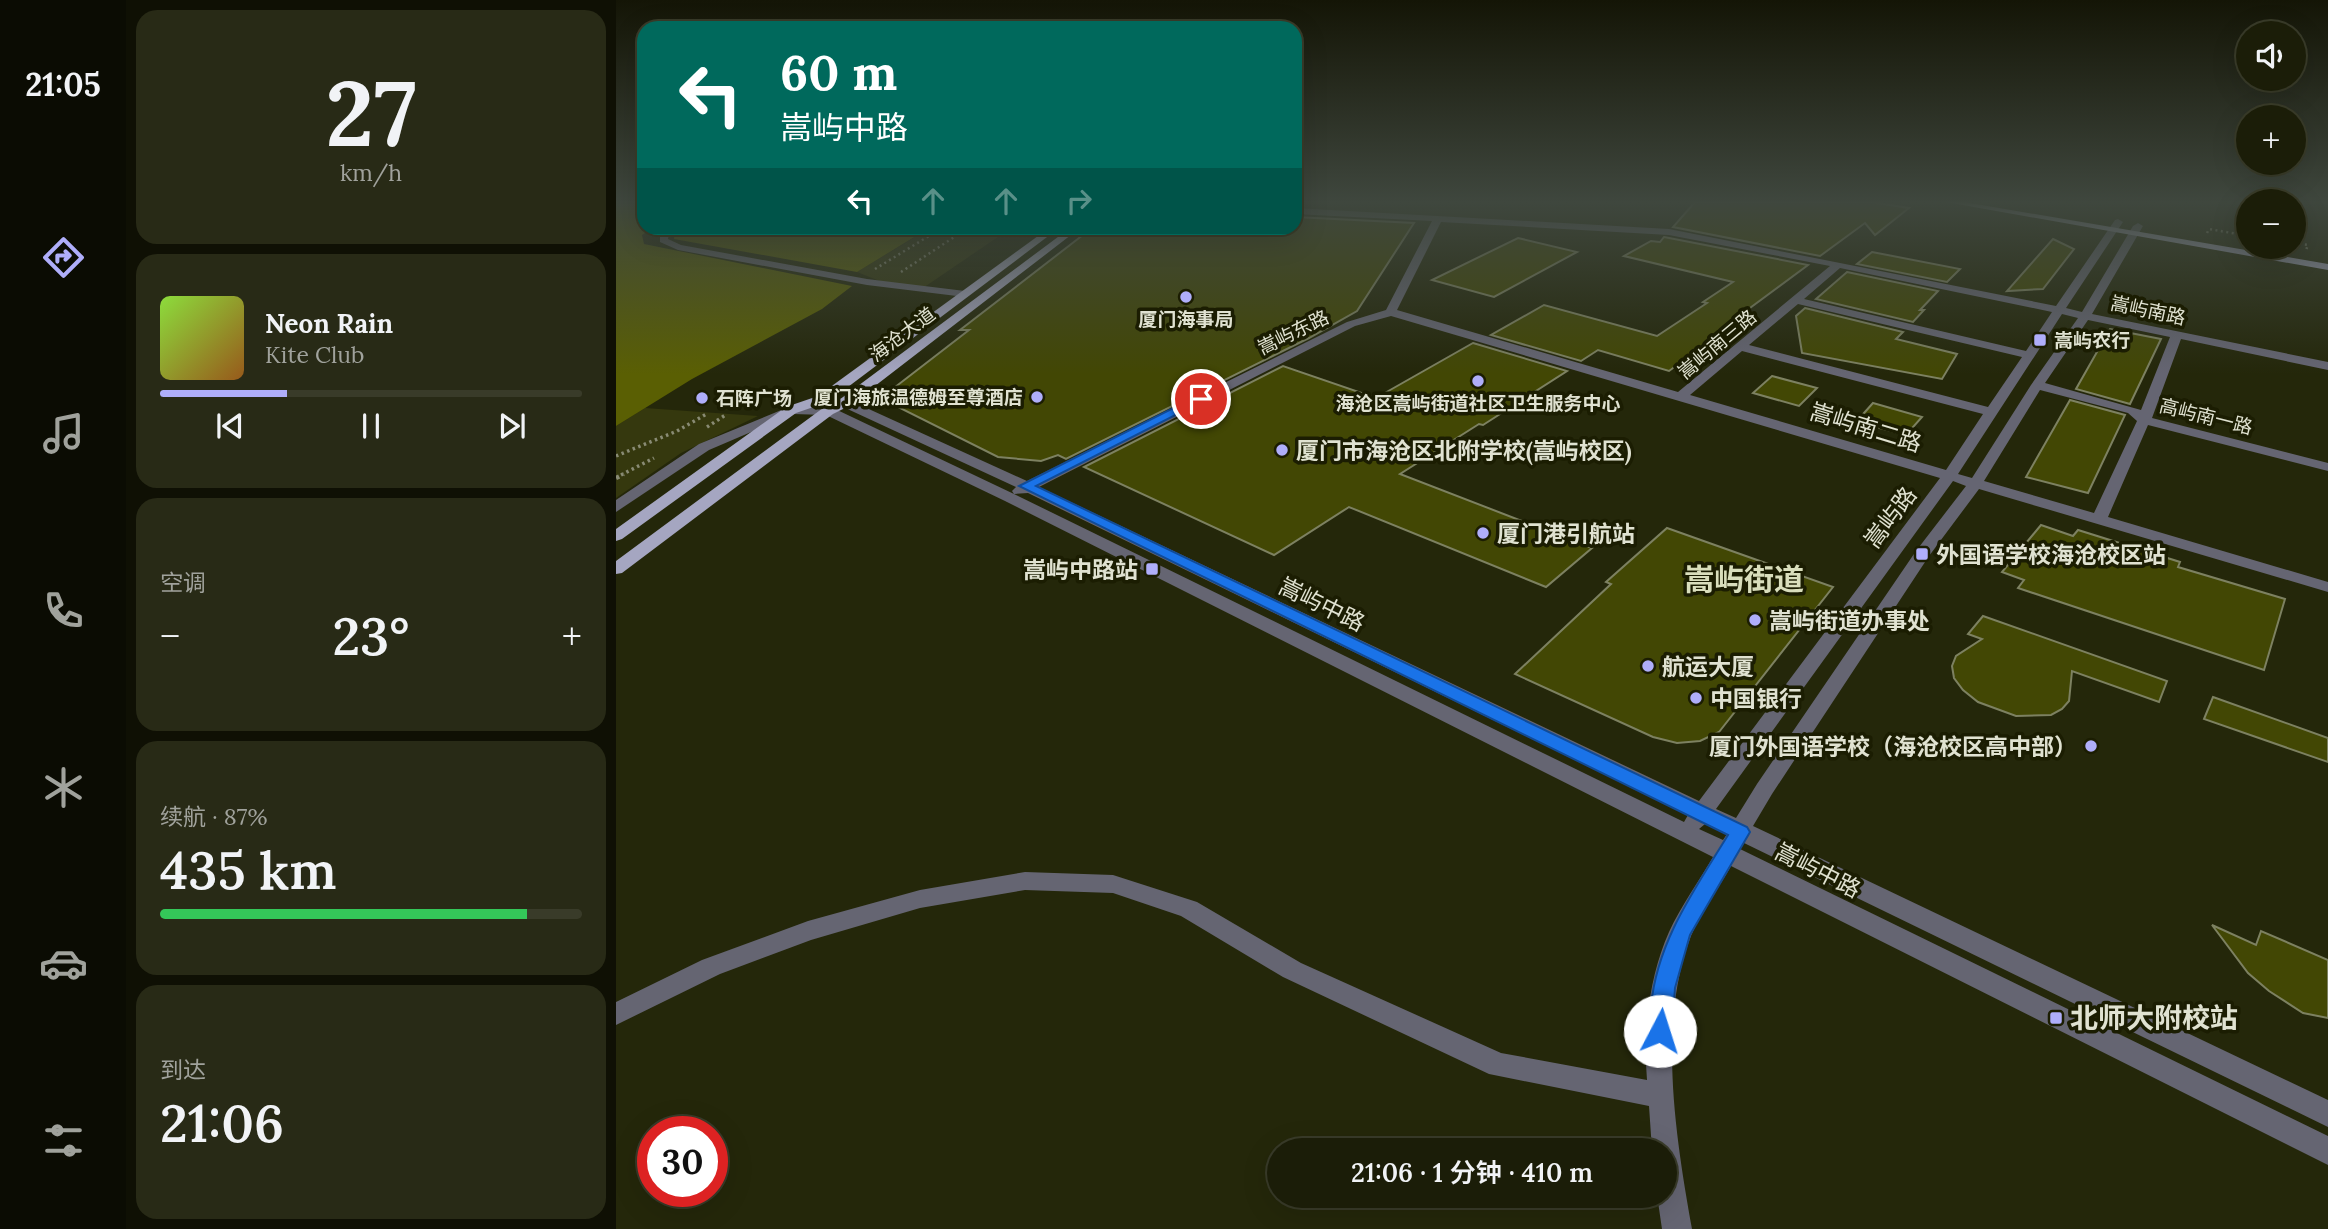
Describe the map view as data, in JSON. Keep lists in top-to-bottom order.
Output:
{
  "streets": {
    "main road": ["海沧大道"],
    "street": [
      "嵩屿南路",
      "嵩屿东路",
      "嵩屿南三路",
      "高屿南一路",
      "嵩屿南二路",
      "嵩屿路",
      "嵩屿中路"
    ]
  },
  "crossings": [
    ["嵩屿南路", "嵩屿南三路"],
    ["嵩屿南路", "嵩屿路"],
    ["嵩屿东路", "嵩屿南二路"],
    ["嵩屿东路", "嵩屿中路"],
    ["海沧大道", "嵩屿中路"],
    ["嵩屿南三路", "嵩屿南二路"],
    ["嵩屿南二路", "嵩屿路"],
    ["嵩屿路", "嵩屿中路"]
  ],
  "districts": ["嵩屿街道"],
  "places": {
    "other": [
      "厦门海事局",
      "海沧区嵩屿街道社区卫生服务中心",
      "厦门海旅温德姆至尊酒店",
      "石阵广场",
      "厦门市海沧区北附学校(嵩屿校区)",
      "厦门港引航站",
      "嵩屿街道办事处",
      "航运大厦",
      "中国银行",
      "厦门外国语学校（海沧校区高中部）"
    ],
    "transit": [
      "嵩屿农行",
      "外国语学校海沧校区站",
      "嵩屿中路站",
      "北师大附校站"
    ]
  },
  "page": {
    "tabs": "21:05",
    "tile": [
      ["27", "km/h"],
      "空调",
      ["续航 · 87%", "435 km"],
      ["到达", "21:06"]
    ],
    "map_buttons": ["+", "−"],
    "turn": ["60 m", "嵩屿中路"],
    "song": ["Neon Rain", "Kite Club"],
    "heat": ["−", "23°", "+"],
    "limit": "30",
    "trip": "21:06 · 1 分钟 · 410 m"
  }
}
